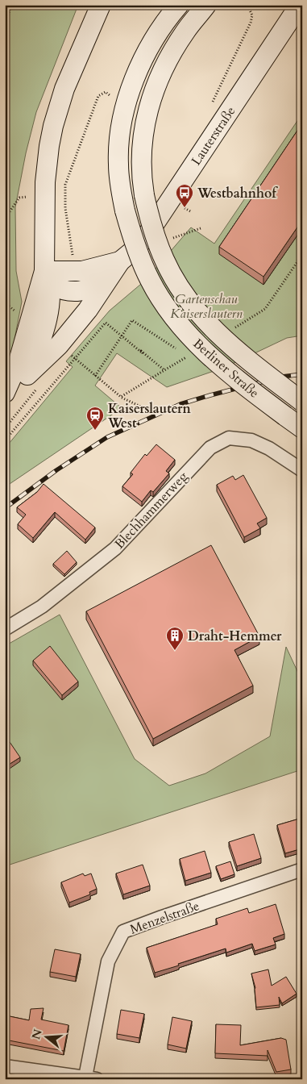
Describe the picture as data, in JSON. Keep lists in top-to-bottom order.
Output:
{
  "streets": {
    "main road": ["Lauterstraße", "Berliner Straße"],
    "street": ["Blechhammerweg", "Menzelstraße"]
  },
  "parks": ["Gartenschau Kaiserslautern"],
  "places": {
    "bus stop": ["Westbahnhof"],
    "station": ["Kaiserslautern West"],
    "building": ["Draht-Hemmer"]
  },
  "north": "left"
}
